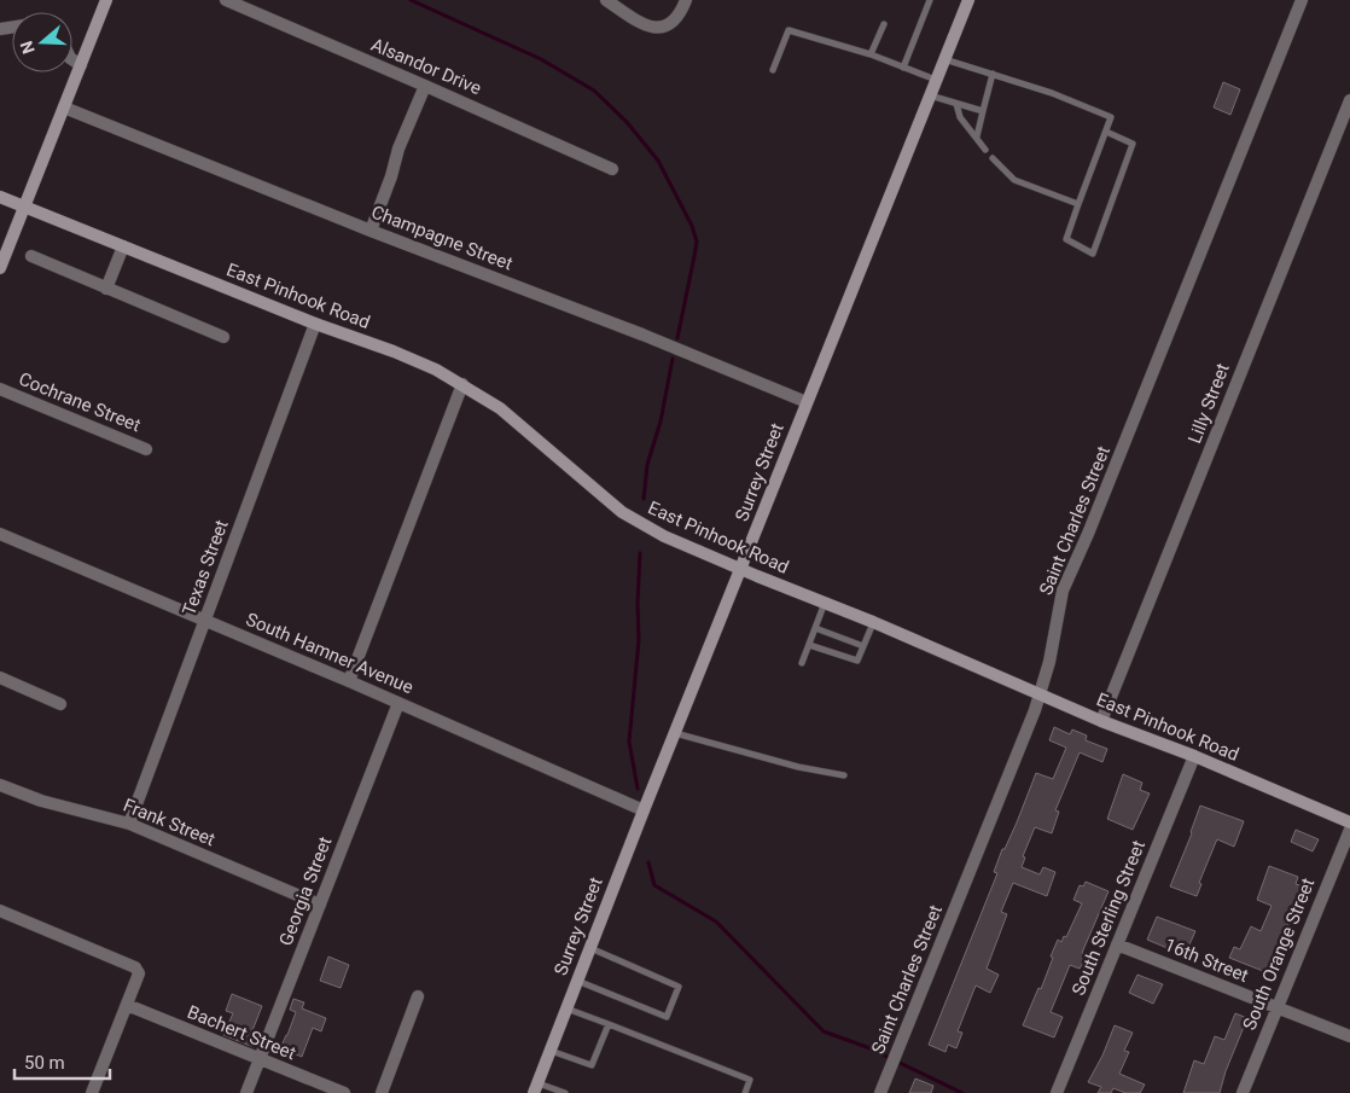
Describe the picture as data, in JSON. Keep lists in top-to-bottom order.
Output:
{
  "streets": {
    "main road": ["East Pinhook Road", "Surrey Street"],
    "street": [
      "Alsandor Drive",
      "Champagne Street",
      "Cochrane Street",
      "Lilly Street",
      "Saint Charles Street",
      "Texas Street",
      "South Hamner Avenue",
      "Frank Street",
      "Georgia Street",
      "South Sterling Street",
      "South Orange Street",
      "16th Street",
      "Bachert Street"
    ]
  },
  "crossings": [
    ["Champagne Street", "Surrey Street"],
    ["East Pinhook Road", "Lilly Street"],
    ["East Pinhook Road", "Surrey Street"],
    ["East Pinhook Road", "Saint Charles Street"],
    ["East Pinhook Road", "Texas Street"],
    ["East Pinhook Road", "South Sterling Street"],
    ["Surrey Street", "South Hamner Avenue"],
    ["Texas Street", "South Hamner Avenue"],
    ["Texas Street", "Frank Street"],
    ["South Hamner Avenue", "Georgia Street"],
    ["Frank Street", "Georgia Street"],
    ["Georgia Street", "Bachert Street"],
    ["South Sterling Street", "16th Street"],
    ["South Orange Street", "16th Street"]
  ],
  "scale_bar": "50 m",
  "north": "left"
}
